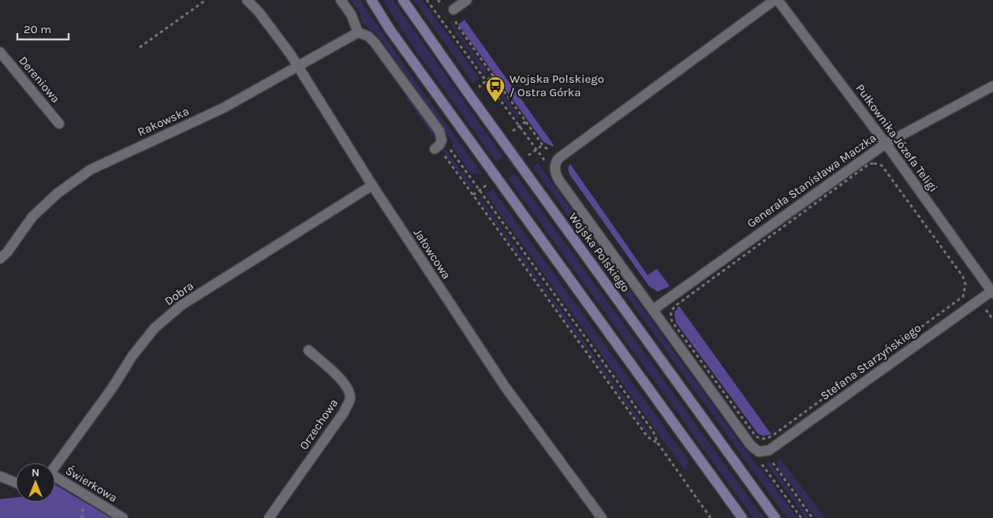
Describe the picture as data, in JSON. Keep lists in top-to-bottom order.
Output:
{
  "streets": {
    "main road": ["Wojska Polskiego"],
    "street": [
      "Dereniowa",
      "Rakowska",
      "Pułkownika Józefa Teligi",
      "Generała Stanisława Maczka",
      "Jałowcowa",
      "Dobra",
      "Stefana Starzyńskiego",
      "Orzechowa",
      "Świerkowa"
    ]
  },
  "crossings": [
    ["Rakowska", "Jałowcowa"],
    ["Pułkownika Józefa Teligi", "Generała Stanisława Maczka"],
    ["Pułkownika Józefa Teligi", "Stefana Starzyńskiego"],
    ["Generała Stanisława Maczka", "Wojska Polskiego"],
    ["Wojska Polskiego", "Stefana Starzyńskiego"],
    ["Jałowcowa", "Dobra"]
  ],
  "places": {
    "bus stop": ["Wojska Polskiego / Ostra Górka"]
  },
  "scale_bar": "20 m",
  "north": "top"
}
